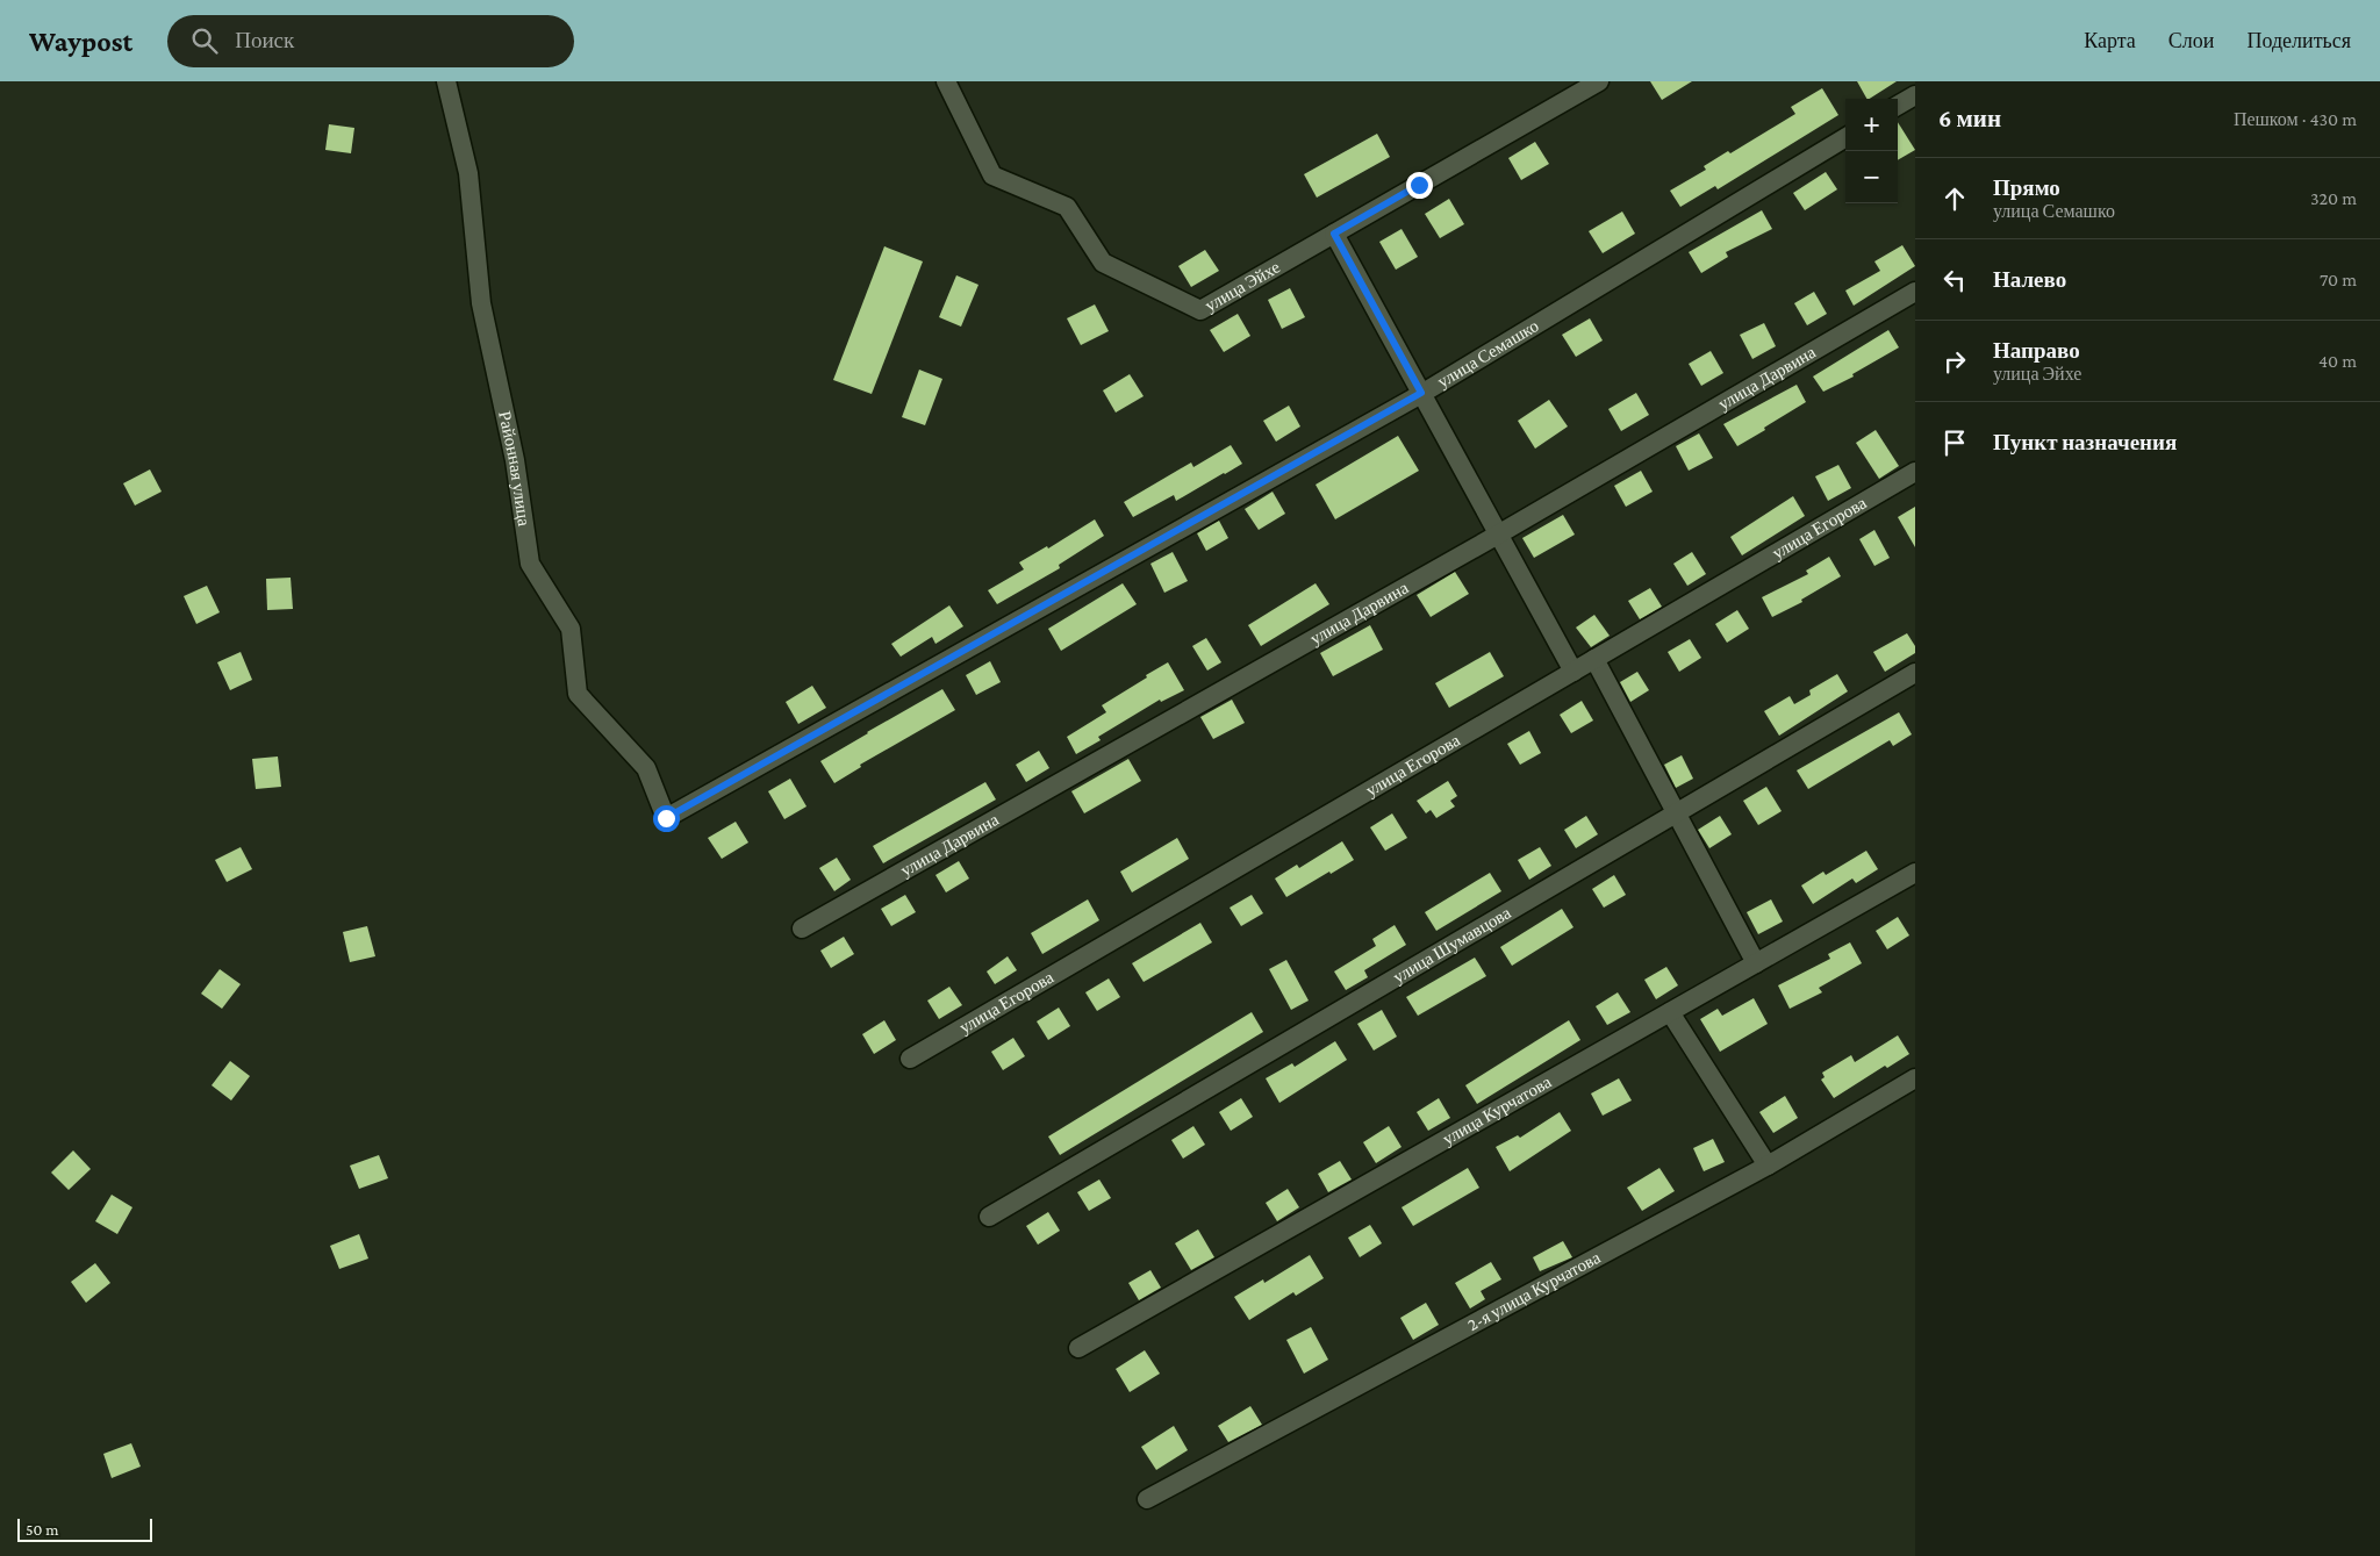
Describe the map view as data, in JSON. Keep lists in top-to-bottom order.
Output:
{
  "streets": {
    "street": [
      "улица Эйхе",
      "улица Семашко",
      "улица Дарвина",
      "Районная улица",
      "улица Егорова",
      "улица Шумавцова",
      "улица Курчатова",
      "2-я улица Курчатова"
    ]
  },
  "crossings": [
    ["улица Семашко", "Районная улица"]
  ],
  "scale_bar": "50 m",
  "page": {
    "header": "Waypost",
    "search": "Поиск",
    "nav": ["Карта", "Слои", "Поделиться"],
    "heading": ["6 мин", "Пешком · 430 m"],
    "map_buttons": ["+", "−"],
    "list": [
      ["Прямо", "улица Семашко", "320 m"],
      ["Налево", "70 m"],
      ["Направо", "улица Эйхе", "40 m"],
      "Пункт назначения"
    ],
    "scale": "50 m"
  }
}
